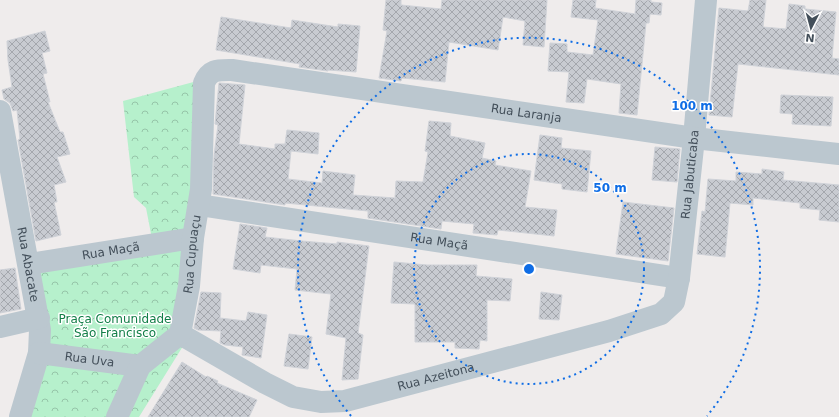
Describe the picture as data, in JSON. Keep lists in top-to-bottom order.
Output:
{
  "streets": {
    "street": [
      "Rua Laranja",
      "Rua Jabuticaba",
      "Rua Maçã",
      "Rua Cupuaçu",
      "Rua Abacate",
      "Rua Uva",
      "Rua Azeitona"
    ]
  },
  "crossings": [
    ["Rua Laranja", "Rua Jabuticaba"],
    ["Rua Laranja", "Rua Cupuaçu"],
    ["Rua Jabuticaba", "Rua Maçã"],
    ["Rua Jabuticaba", "Rua Azeitona"],
    ["Rua Maçã", "Rua Cupuaçu"],
    ["Rua Maçã", "Rua Abacate"],
    ["Rua Maçã", "Rua Azeitona"],
    ["Rua Cupuaçu", "Rua Azeitona"],
    ["Rua Abacate", "Rua Uva"]
  ],
  "parks": ["Praça Comunidade São Francisco"],
  "north": "bottom",
  "rings": ["100 m", "50 m"]
}
